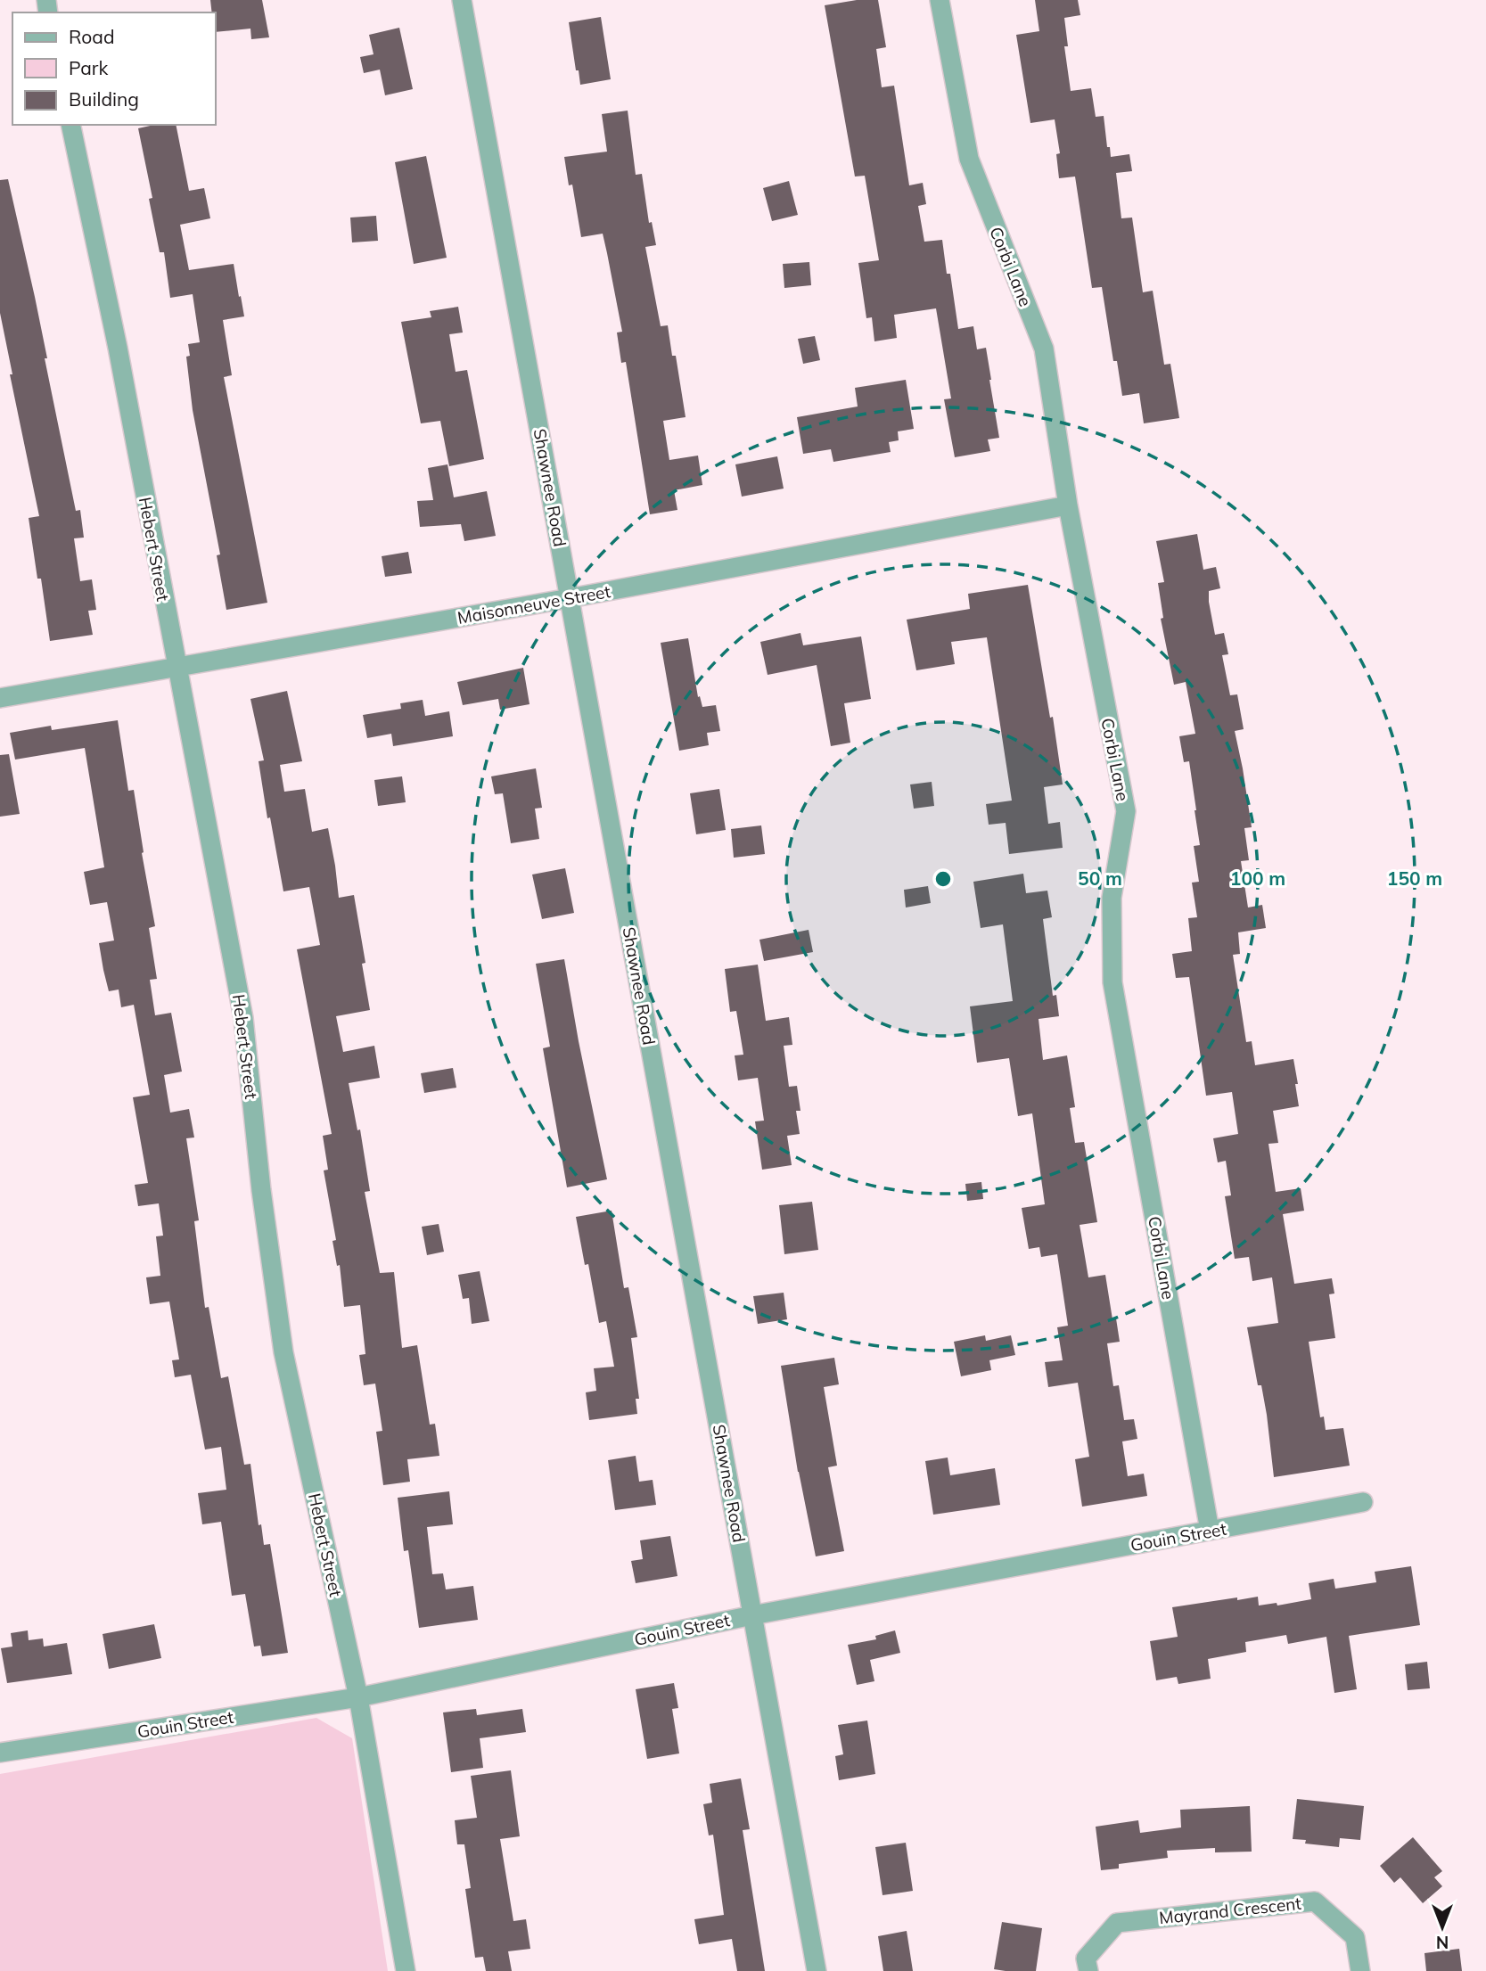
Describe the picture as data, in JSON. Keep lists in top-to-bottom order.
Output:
{
  "streets": {
    "street": [
      "Corbi Lane",
      "Shawnee Road",
      "Hebert Street",
      "Maisonneuve Street",
      "Gouin Street",
      "Mayrand Crescent"
    ]
  },
  "crossings": [
    ["Corbi Lane", "Maisonneuve Street"],
    ["Corbi Lane", "Gouin Street"],
    ["Shawnee Road", "Maisonneuve Street"],
    ["Shawnee Road", "Gouin Street"],
    ["Hebert Street", "Maisonneuve Street"],
    ["Hebert Street", "Gouin Street"]
  ],
  "legend": ["Road", "Park", "Building"],
  "north": "bottom",
  "rings": ["50 m", "100 m", "150 m"]
}
